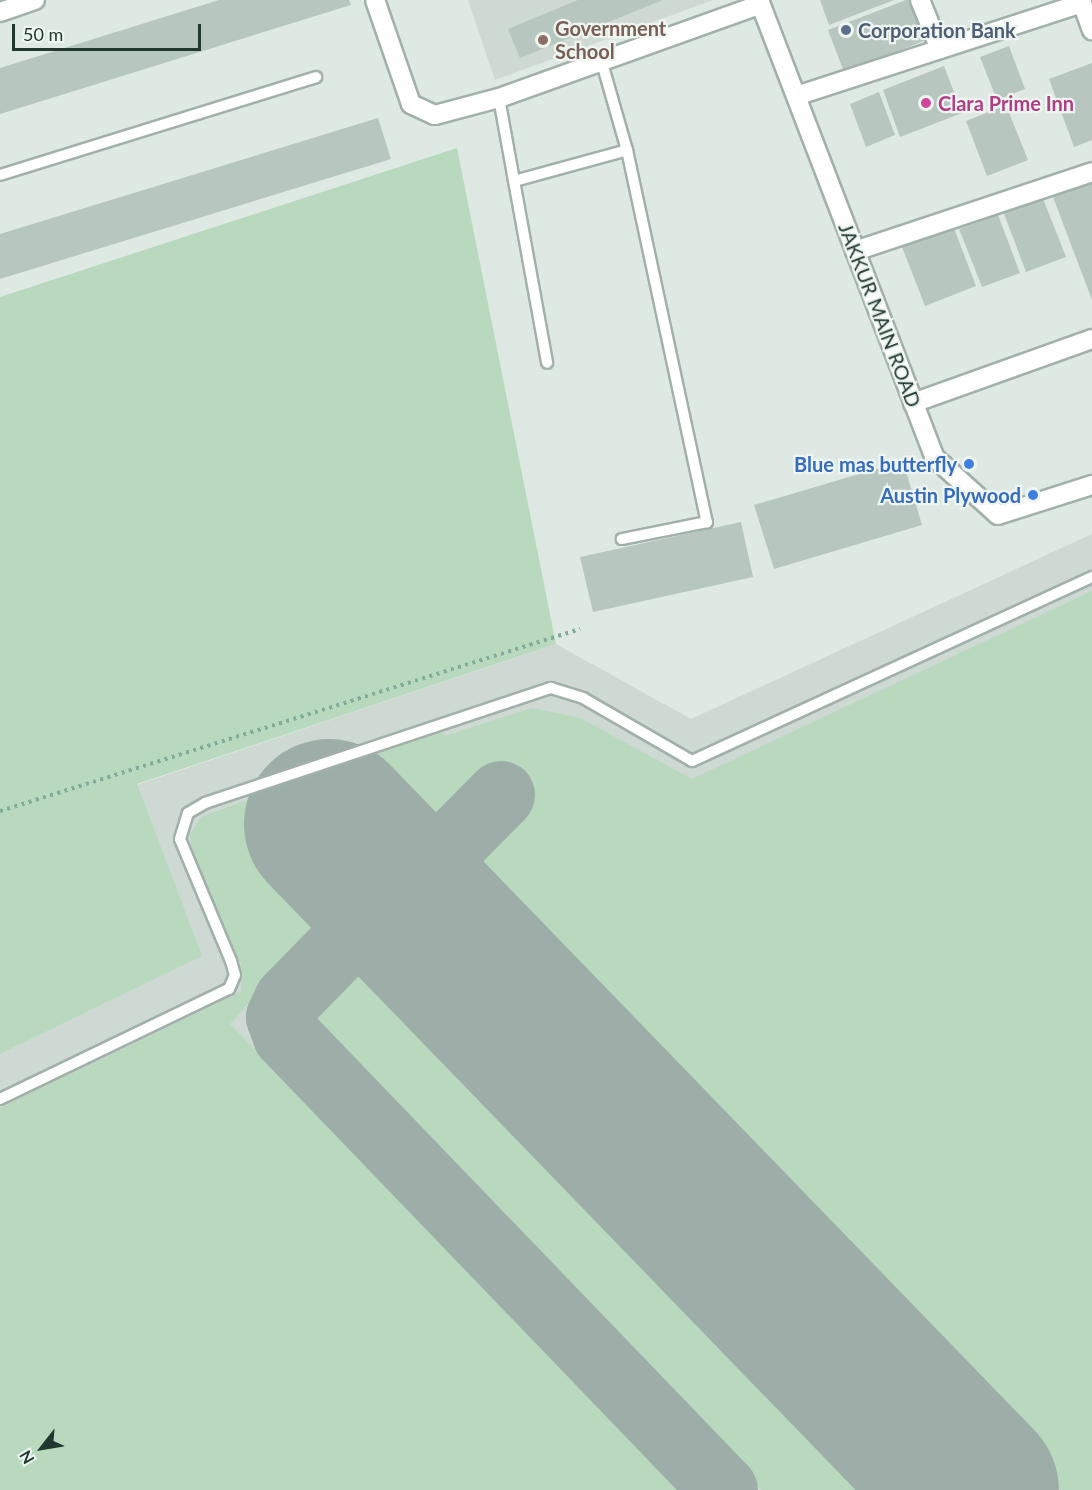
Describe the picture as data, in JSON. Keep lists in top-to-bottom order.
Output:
{
  "streets": {
    "street": ["JAKKUR MAIN ROAD"]
  },
  "places": [
    "Corporation Bank",
    "Government School",
    "Clara Prime Inn",
    "Blue mas butterfly",
    "Austin Plywood"
  ],
  "scale_bar": "50 m",
  "north": "bottom left"
}
